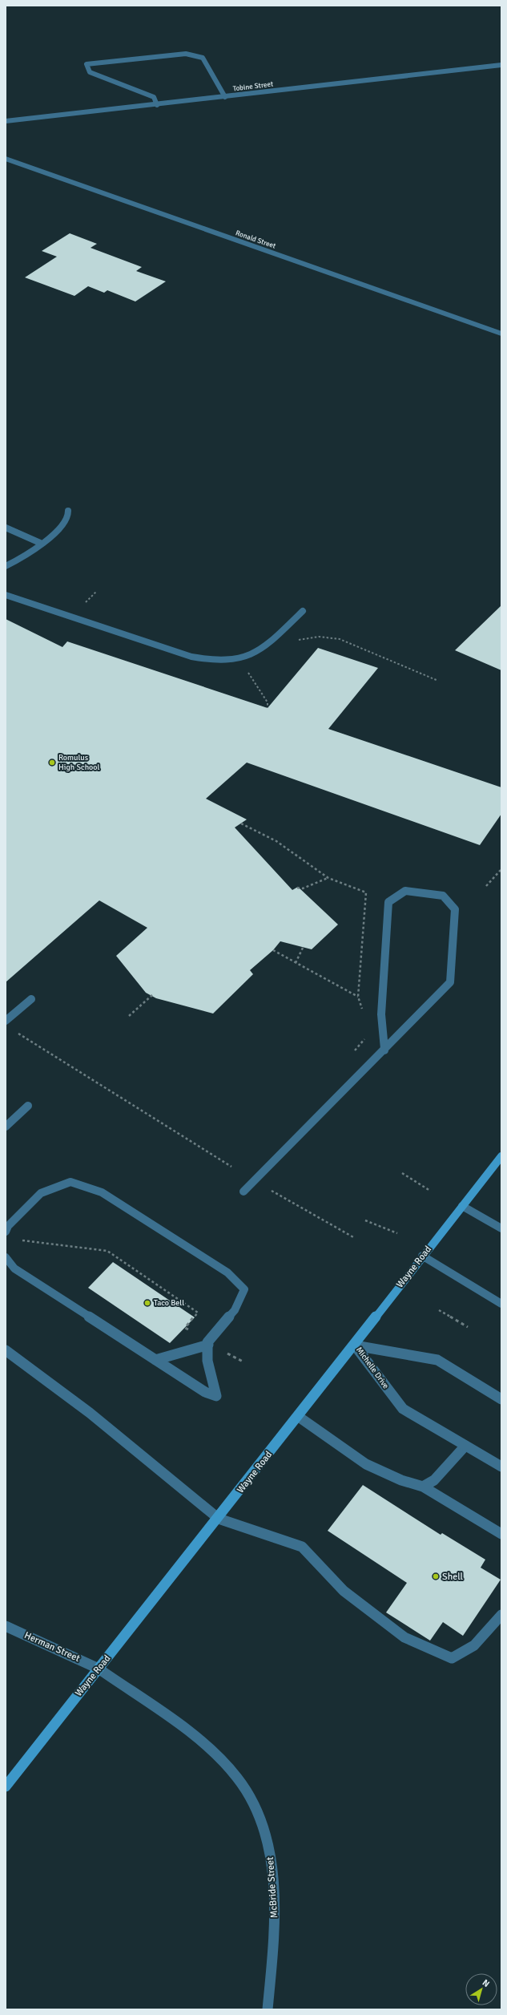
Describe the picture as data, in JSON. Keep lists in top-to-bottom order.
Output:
{
  "streets": {
    "main road": ["Wayne Road"],
    "street": [
      "Tobine Street",
      "Ronald Street",
      "Michelle Drive",
      "Herman Street",
      "McBride Street"
    ]
  },
  "crossings": [
    ["Wayne Road", "Michelle Drive"],
    ["Wayne Road", "Herman Street"],
    ["Wayne Road", "McBride Street"],
    ["Herman Street", "McBride Street"]
  ],
  "places": ["Romulus High School", "Taco Bell", "Shell"],
  "north": "top right"
}
